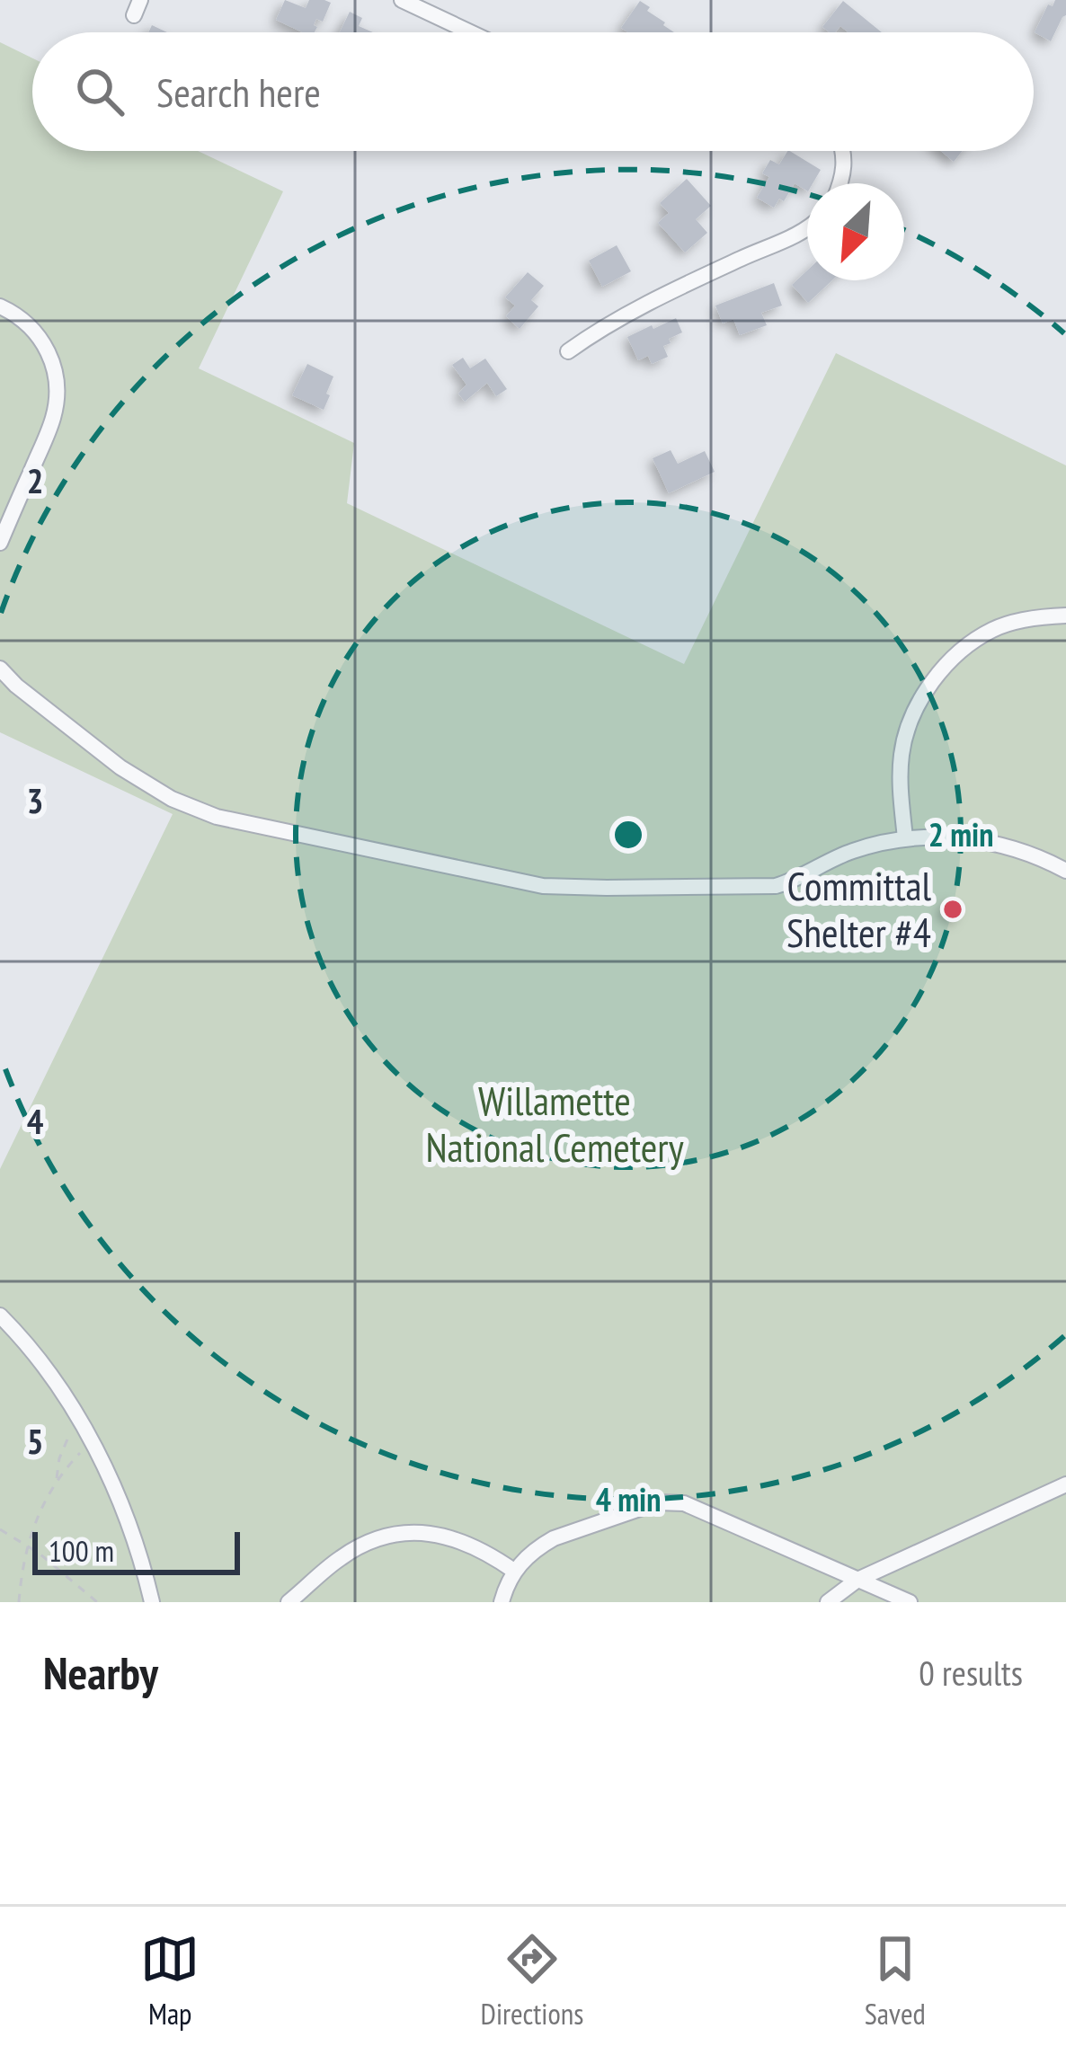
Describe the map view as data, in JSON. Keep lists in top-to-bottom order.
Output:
{
  "parks": ["Willamette National Cemetery"],
  "places": ["Committal Shelter #4"],
  "scale_bar": "100 m",
  "north": "bottom left",
  "page": {
    "search": "Search here",
    "scale": "100 m",
    "heading": ["Nearby", "0 results"],
    "nav": ["Map", "Directions", "Saved"]
  },
  "grid": {
    "rows": [
      "2",
      "3",
      "4",
      "5"
    ]
  },
  "rings": ["2 min", "4 min"]
}
